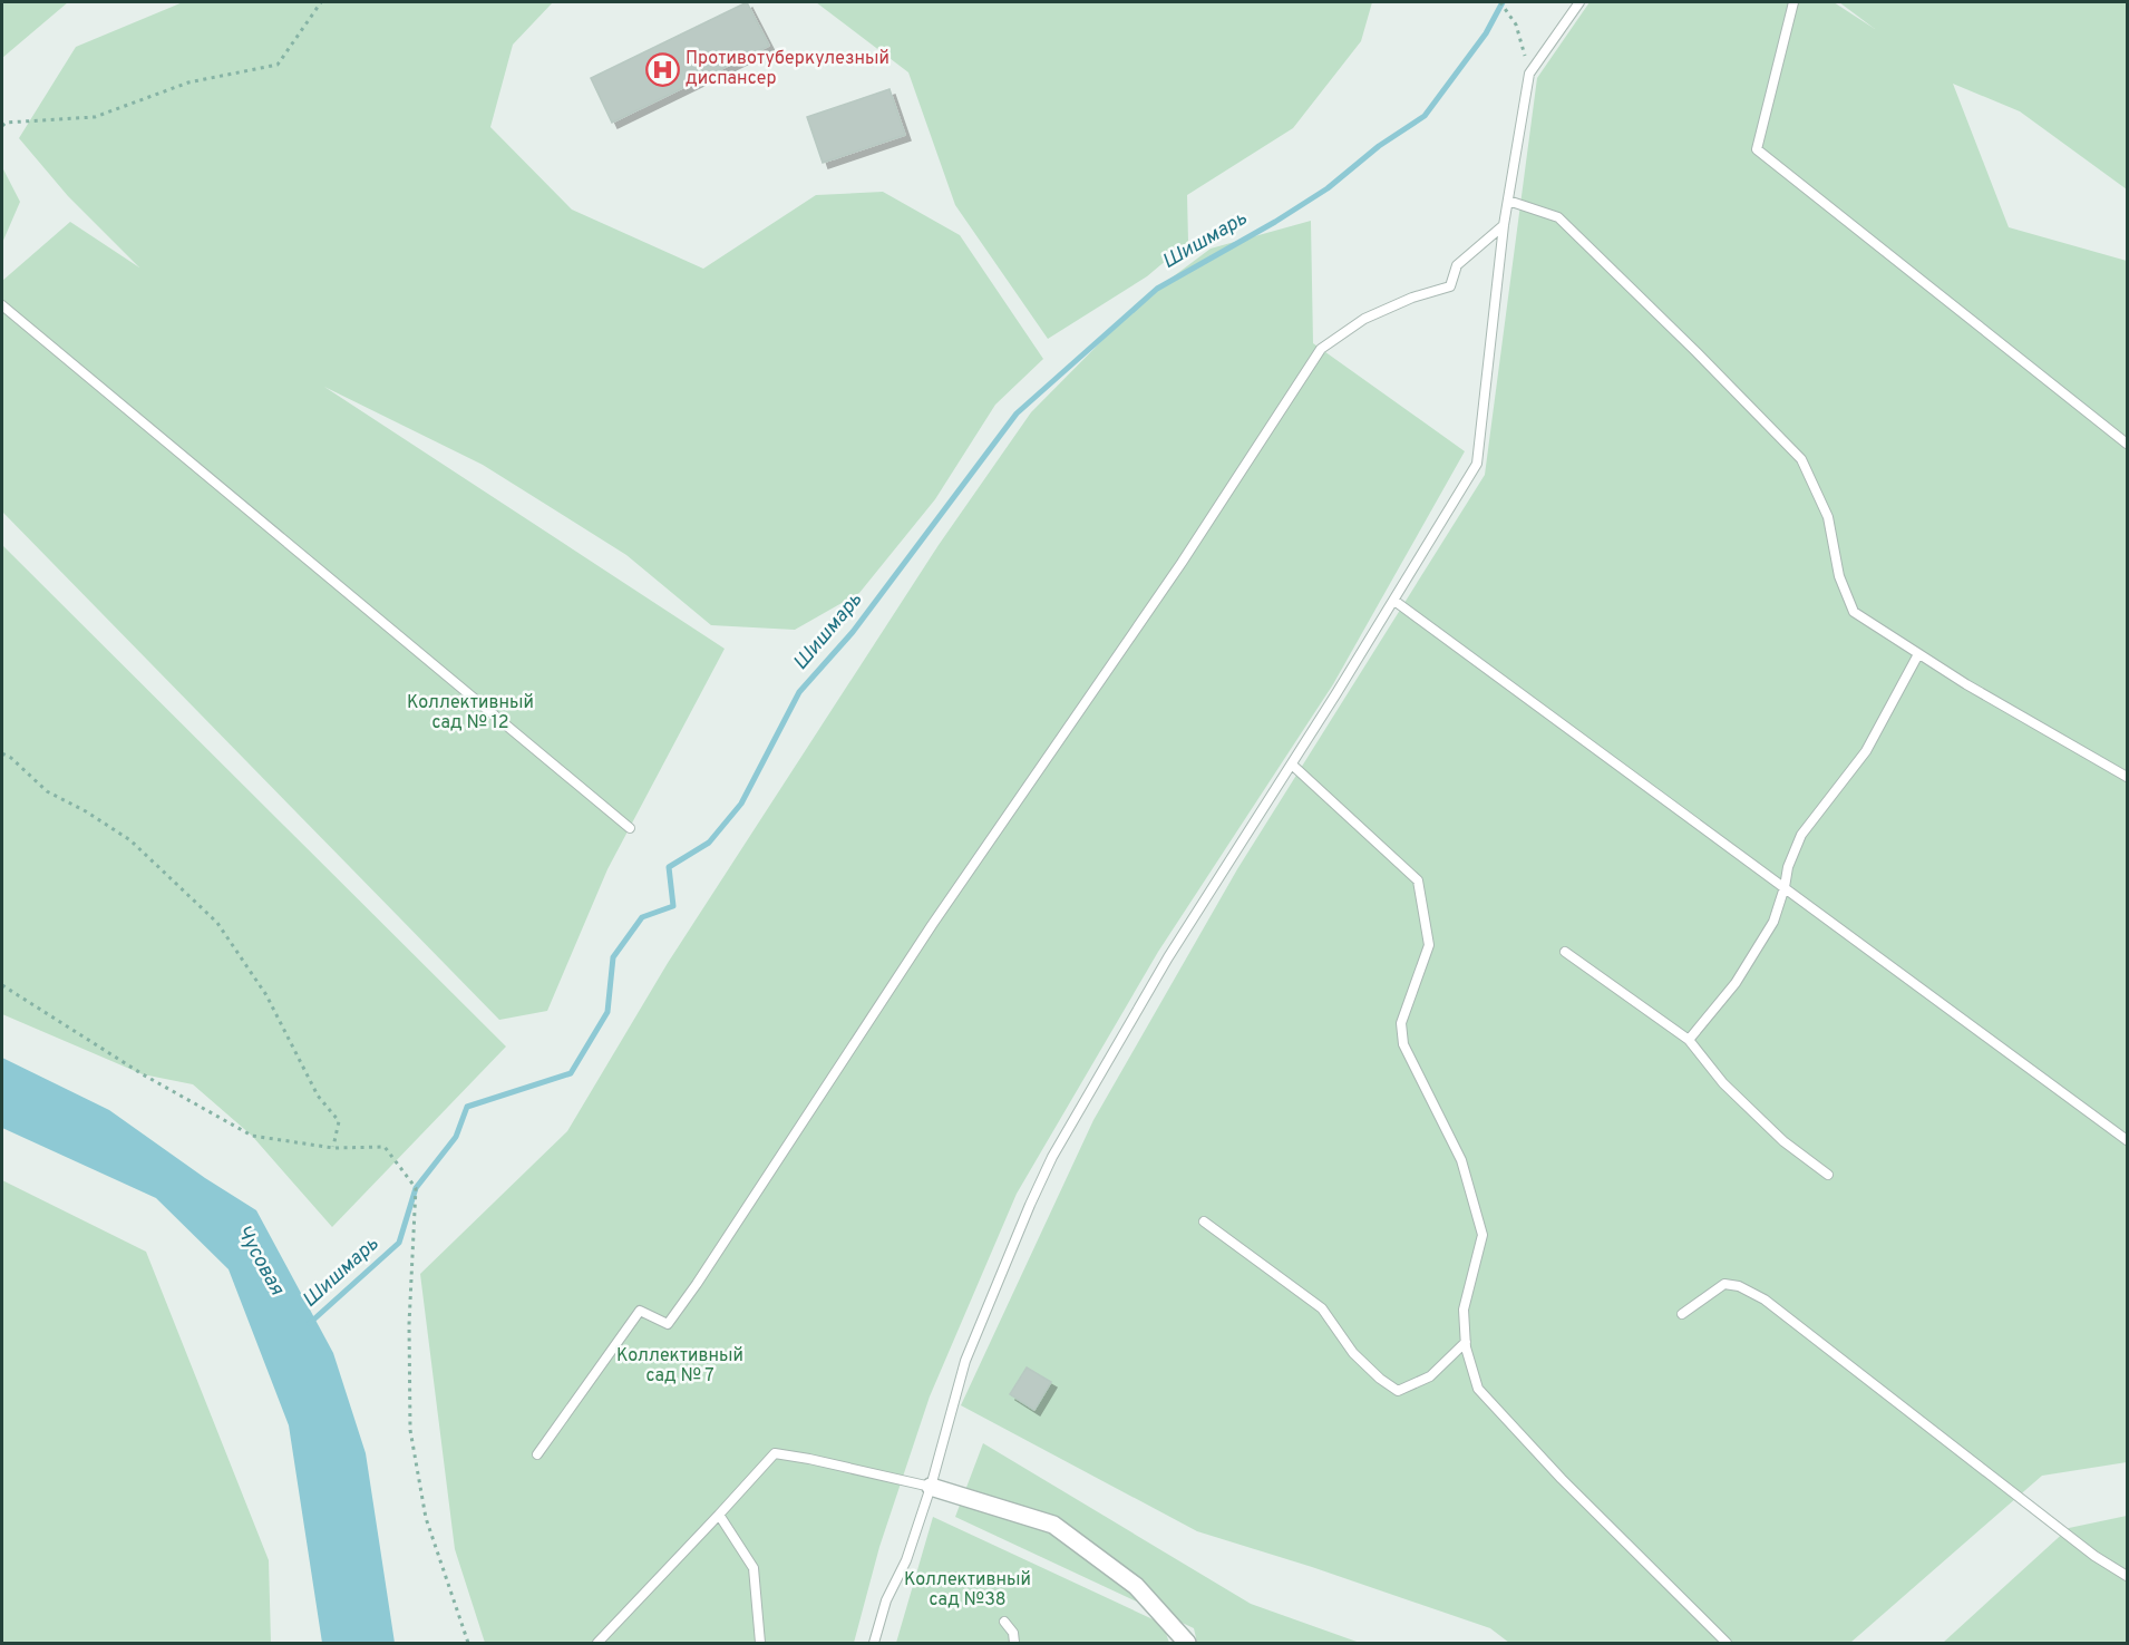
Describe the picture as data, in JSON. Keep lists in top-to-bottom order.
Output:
{
  "water": ["Шишмарь", "Чусовая"],
  "parks": ["Коллективный сад № 12", "Коллективный сад № 7", "Коллективный сад №38"],
  "places": {
    "hospital": ["Противотуберкулезный диспансер"]
  }
}
